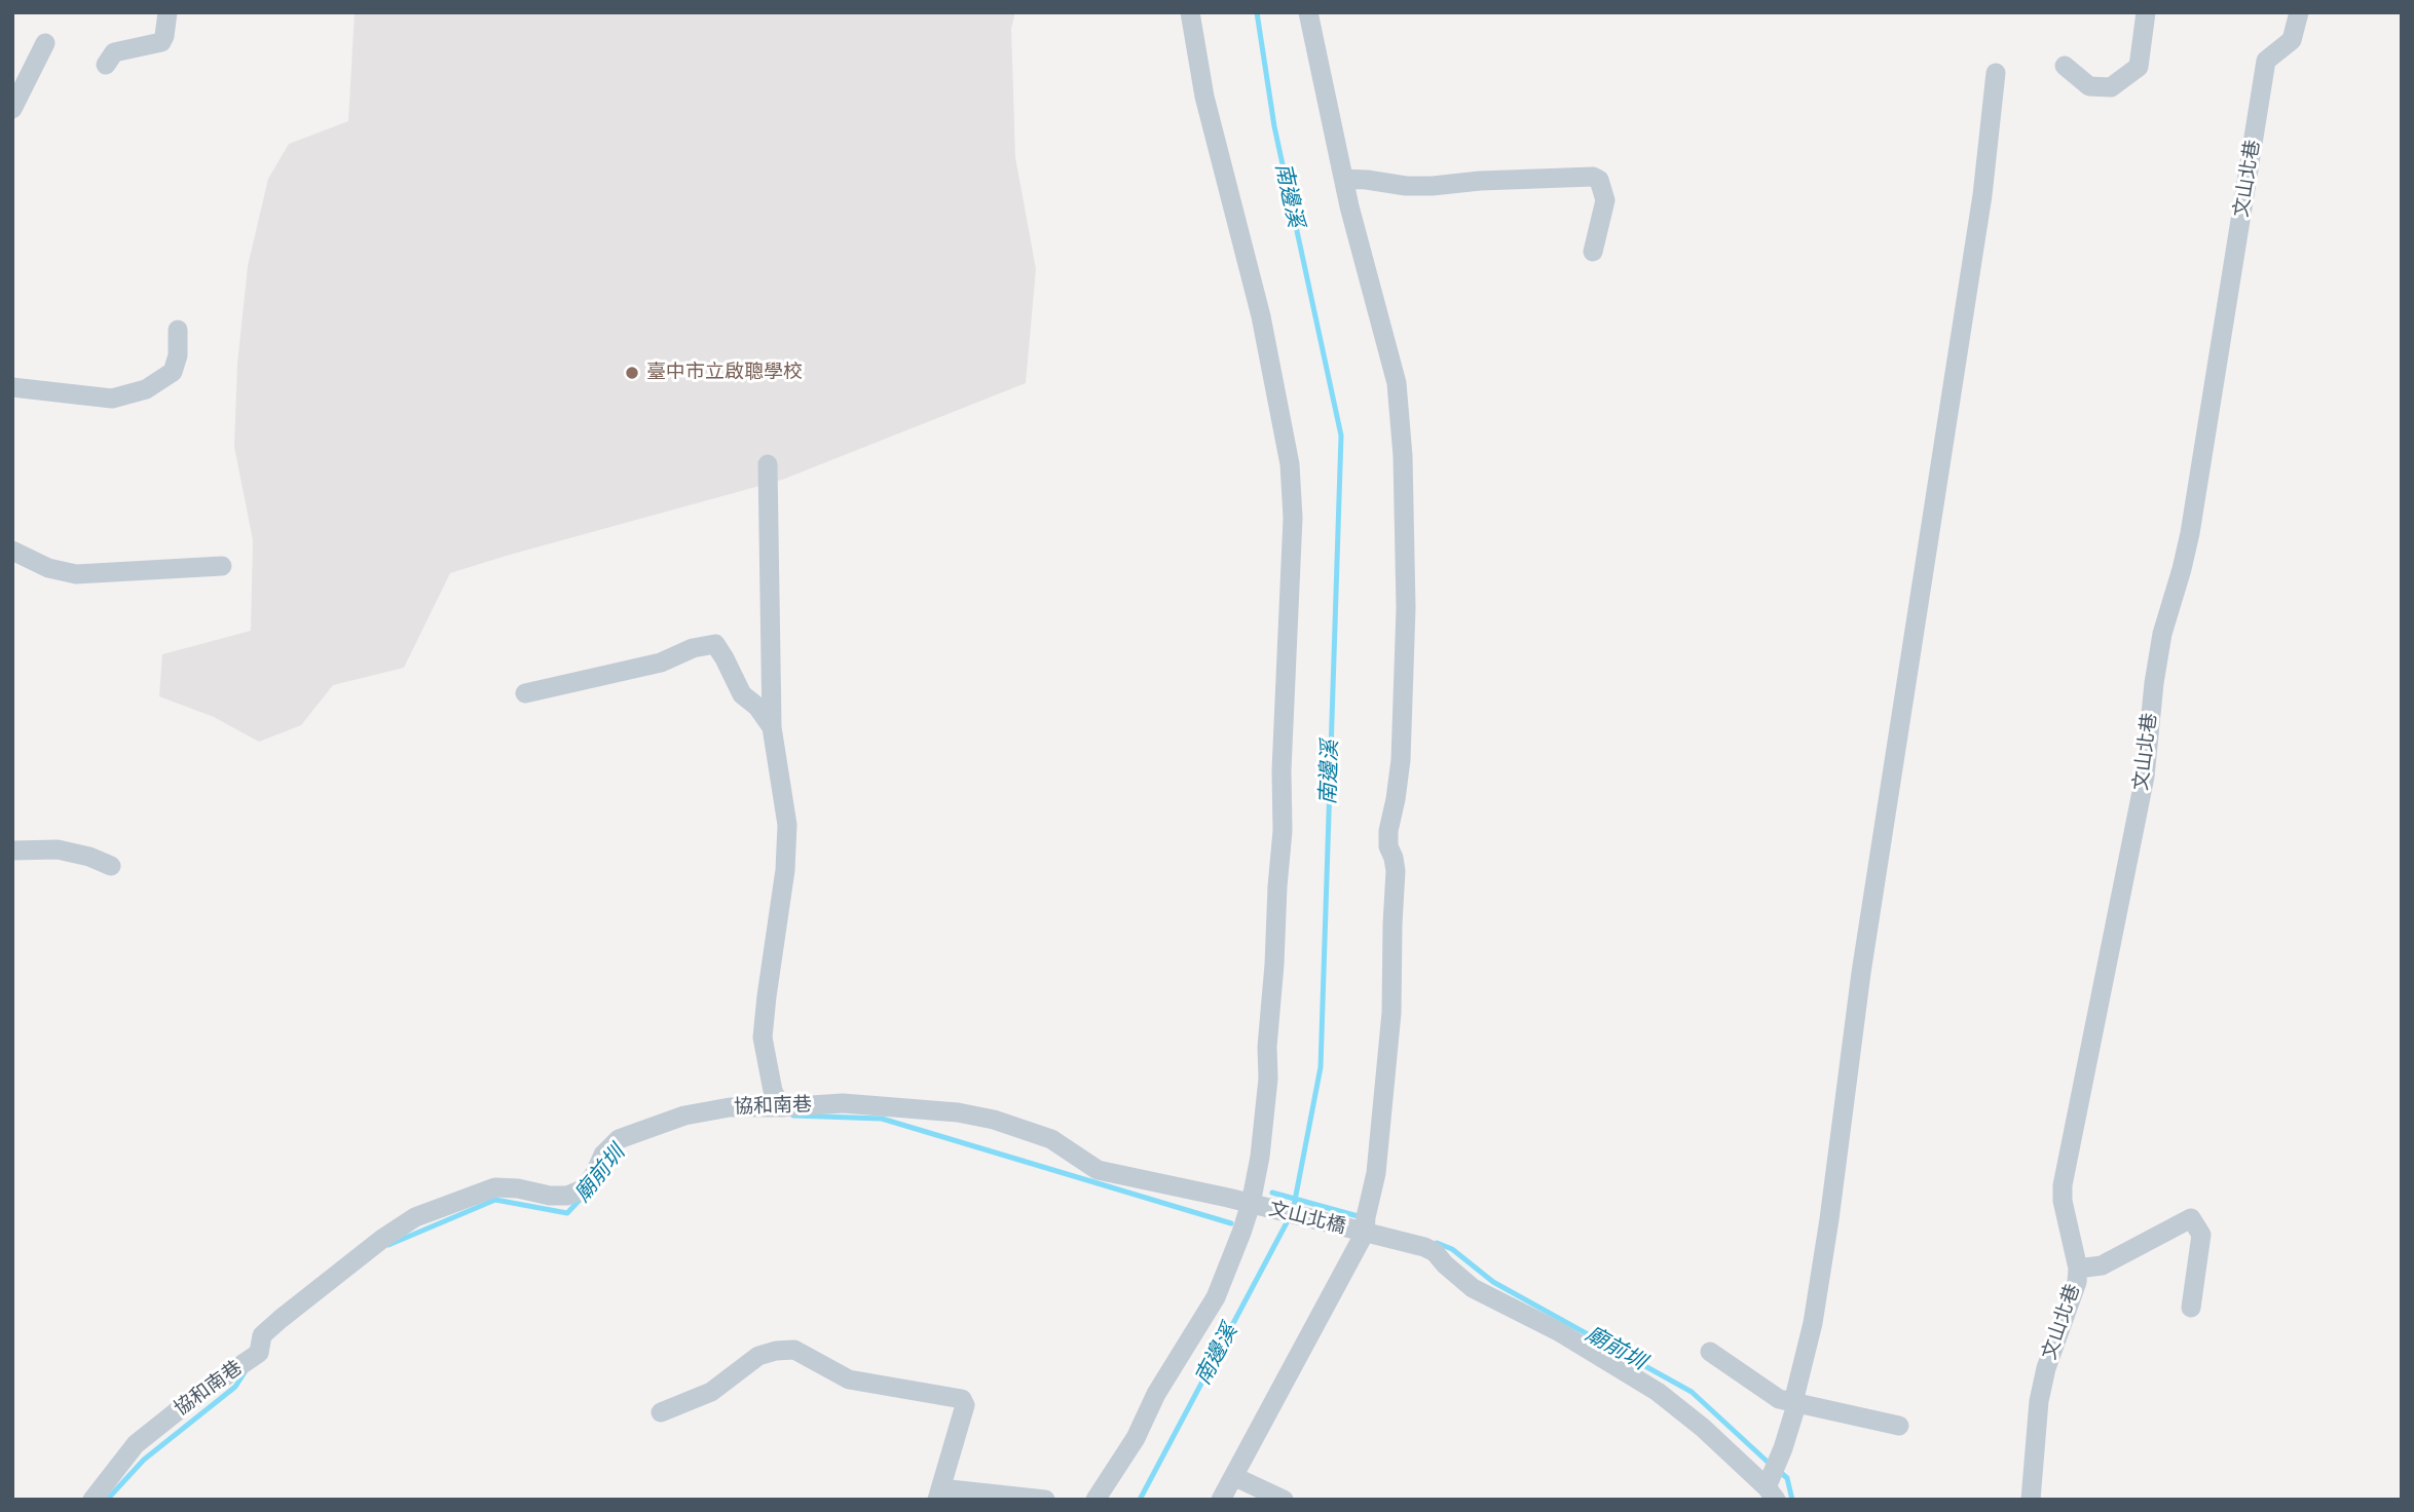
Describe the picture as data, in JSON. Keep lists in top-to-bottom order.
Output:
{
  "streets": {
    "street": ["文山北巷", "協和南巷", "文山北橋"]
  },
  "crossings": [
    ["協和南巷", "文山北橋"]
  ],
  "water": ["南邊溪", "廟前圳"],
  "places": ["臺中市立啟聰學校"]
}
